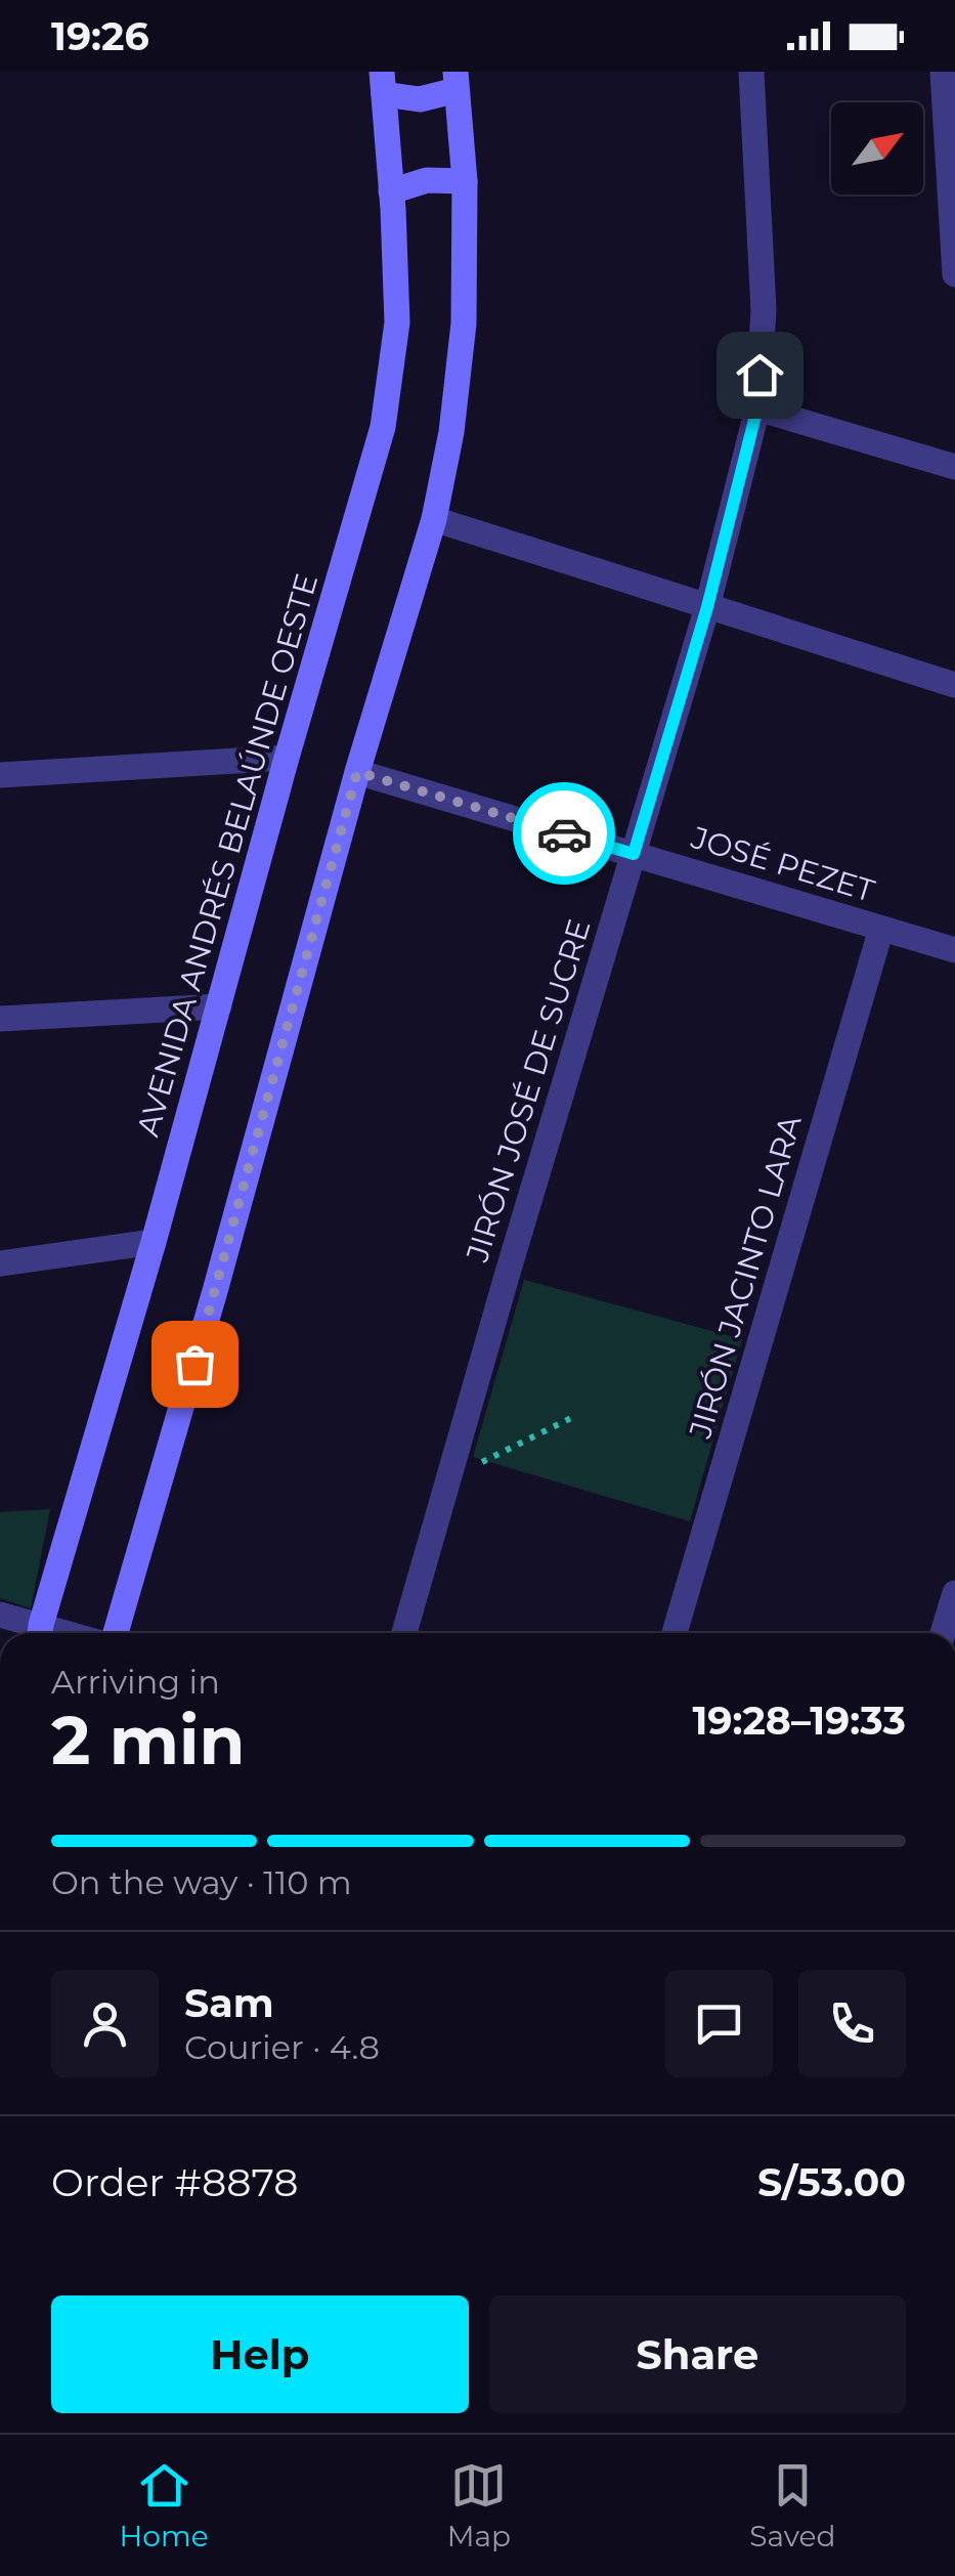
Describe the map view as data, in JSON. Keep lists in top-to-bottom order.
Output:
{
  "streets": {
    "street": [
      "AVENIDA ANDRÉS BELAÚNDE OESTE",
      "JOSÉ PEZET",
      "JIRÓN JOSÉ DE SUCRE",
      "JIRÓN JACINTO LARA"
    ]
  },
  "crossings": [
    ["JOSÉ PEZET", "JIRÓN JOSÉ DE SUCRE"],
    ["JOSÉ PEZET", "JIRÓN JACINTO LARA"]
  ],
  "north": "top right",
  "page": {
    "status": "19:26",
    "heading": ["2 min", "Arriving in", "19:28–19:33"],
    "panel": [
      "Sam",
      "Courier · 4.8",
      "Order #8878",
      "S/53.00"
    ],
    "bar": "On the way · 110 m",
    "buttons": ["Help", "Share"],
    "tabs": ["Home", "Map", "Saved"]
  }
}
